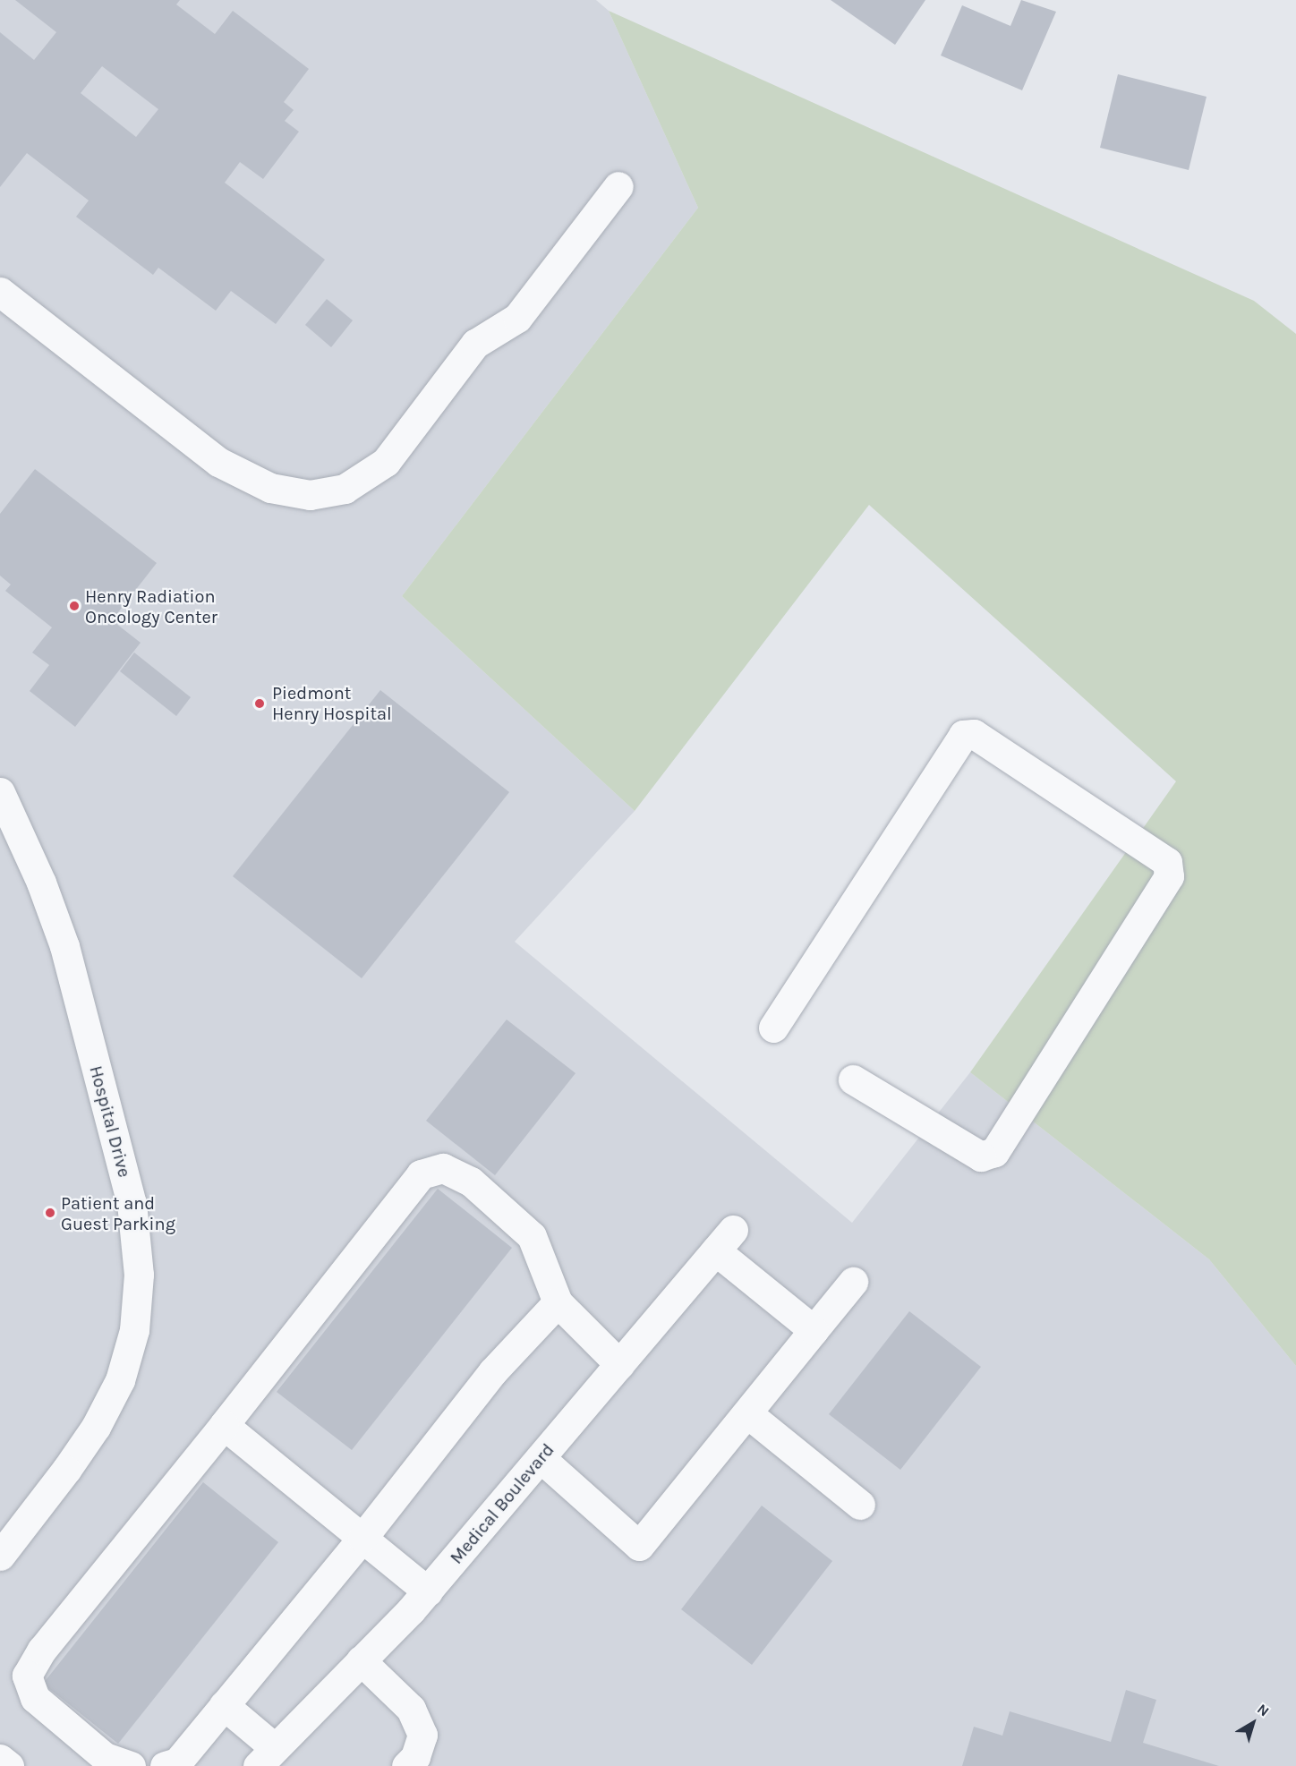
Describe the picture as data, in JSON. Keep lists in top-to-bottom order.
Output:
{
  "streets": {
    "street": ["Hospital Drive", "Medical Boulevard"]
  },
  "places": ["Henry Radiation Oncology Center", "Piedmont Henry Hospital", "Patient and Guest Parking"],
  "north": "top right"
}
